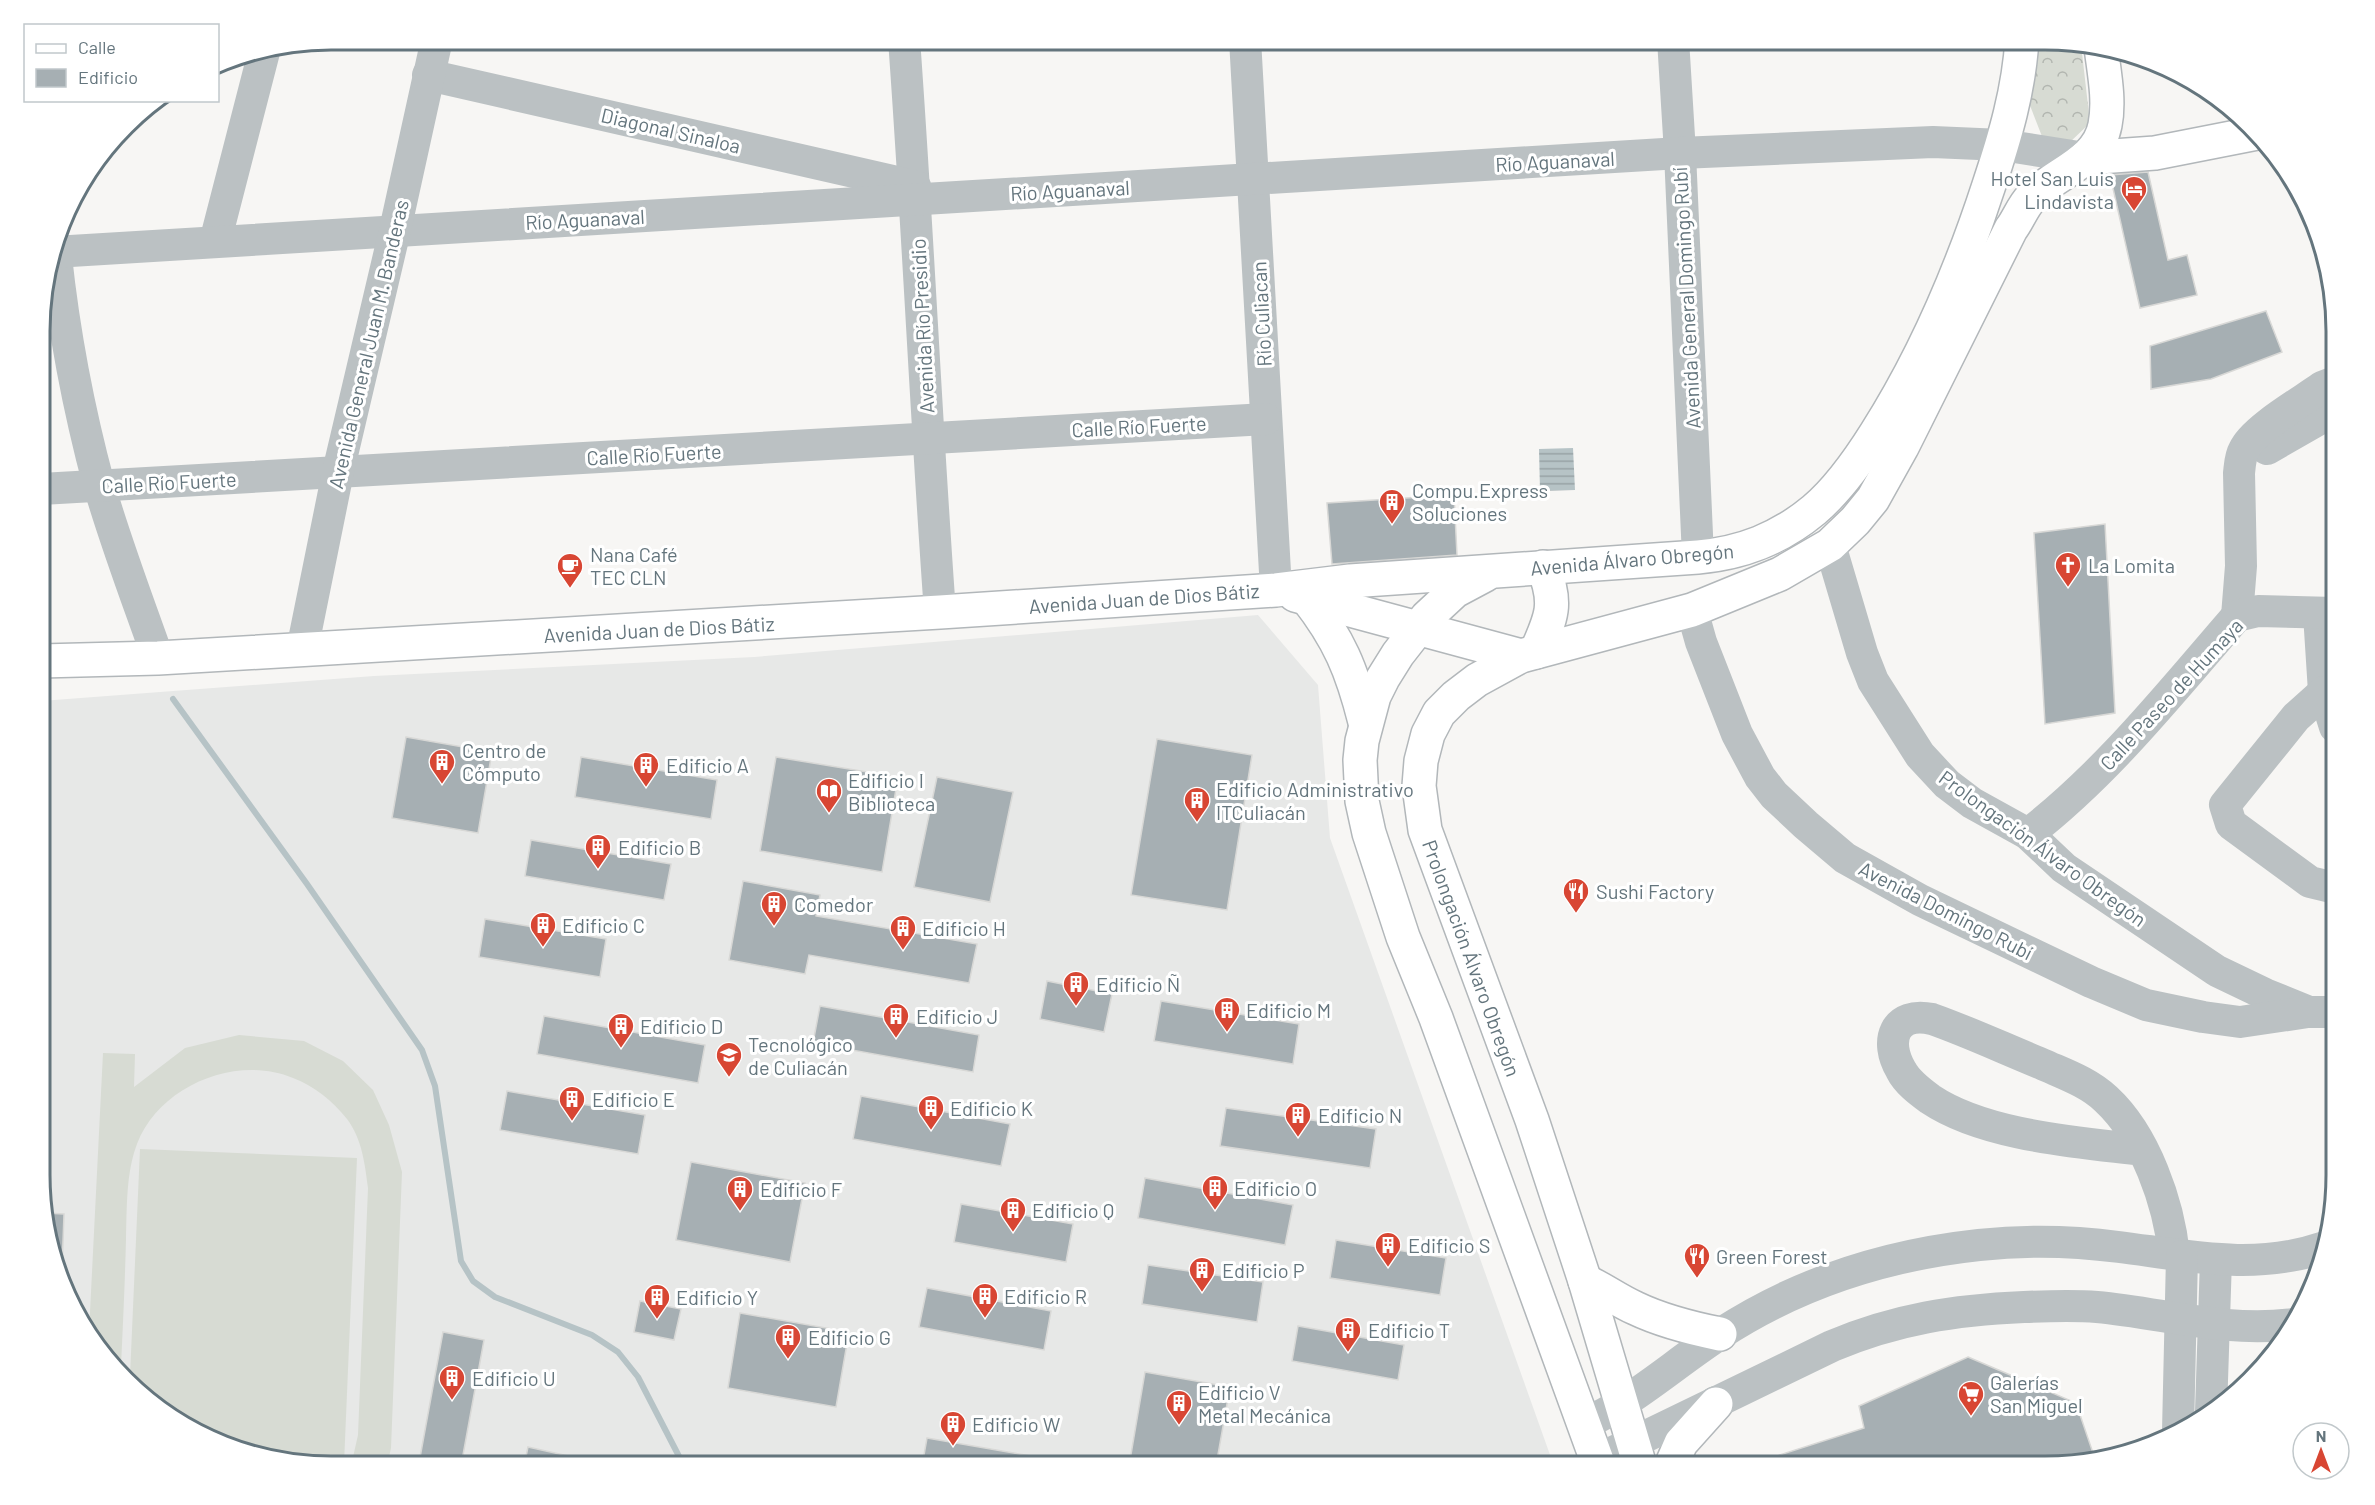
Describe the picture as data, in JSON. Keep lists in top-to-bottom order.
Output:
{
  "streets": {
    "main road": ["Avenida Álvaro Obregón", "Avenida Juan de Dios Bátiz", "Prolongación Álvaro Obregón"],
    "street": [
      "Diagonal Sinaloa",
      "Río Aguanaval",
      "Avenida General Domingo Rubí",
      "Río Culiacan",
      "Avenida Río Presidio",
      "Avenida General Juan M. Banderas",
      "Calle Río Fuerte",
      "Calle Paseo de Humaya",
      "Avenida Domingo Rubí"
    ]
  },
  "crossings": [
    ["Diagonal Sinaloa", "Río Aguanaval"],
    ["Diagonal Sinaloa", "Avenida Río Presidio"],
    ["Diagonal Sinaloa", "Avenida General Juan M. Banderas"],
    ["Río Aguanaval", "Avenida General Domingo Rubí"],
    ["Río Aguanaval", "Río Culiacan"],
    ["Río Aguanaval", "Avenida Río Presidio"],
    ["Río Aguanaval", "Avenida General Juan M. Banderas"],
    ["Río Aguanaval", "Avenida Álvaro Obregón"],
    ["Avenida General Domingo Rubí", "Avenida Álvaro Obregón"],
    ["Río Culiacan", "Calle Río Fuerte"],
    ["Río Culiacan", "Avenida Juan de Dios Bátiz"],
    ["Avenida Río Presidio", "Calle Río Fuerte"],
    ["Avenida Río Presidio", "Avenida Juan de Dios Bátiz"],
    ["Avenida General Juan M. Banderas", "Calle Río Fuerte"],
    ["Avenida General Juan M. Banderas", "Avenida Juan de Dios Bátiz"],
    ["Avenida Álvaro Obregón", "Avenida Juan de Dios Bátiz"],
    ["Avenida Álvaro Obregón", "Prolongación Álvaro Obregón"],
    ["Avenida Álvaro Obregón", "Avenida Domingo Rubí"],
    ["Avenida Juan de Dios Bátiz", "Prolongación Álvaro Obregón"],
    ["Calle Paseo de Humaya", "Prolongación Álvaro Obregón"],
    ["Prolongación Álvaro Obregón", "Avenida Domingo Rubí"]
  ],
  "places": {
    "hotel": ["Hotel San Luis Lindavista"],
    "building": [
      "Compu.Express Soluciones",
      "Centro de Cómputo",
      "Edificio A",
      "Edificio Administrativo ITCuliacán",
      "Edificio B",
      "Comedor",
      "Edificio C",
      "Edificio H",
      "Edificio Ñ",
      "Edificio M",
      "Edificio J",
      "Edificio D",
      "Edificio E",
      "Edificio K",
      "Edificio N",
      "Edificio O",
      "Edificio F",
      "Edificio Q",
      "Edificio S",
      "Edificio P",
      "Edificio R",
      "Edificio Y",
      "Edificio T",
      "Edificio G",
      "Edificio U",
      "Edificio V Metal Mecánica",
      "Edificio W"
    ],
    "church": ["La Lomita"],
    "cafe": ["Nana Café TEC CLN"],
    "library": ["Edificio I Biblioteca"],
    "restaurant": ["Sushi Factory", "Green Forest"],
    "school or university": ["Tecnológico de Culiacán"],
    "supermarket": ["Galerías San Miguel"]
  },
  "legend": ["Calle", "Edificio"],
  "north": "top"
}
